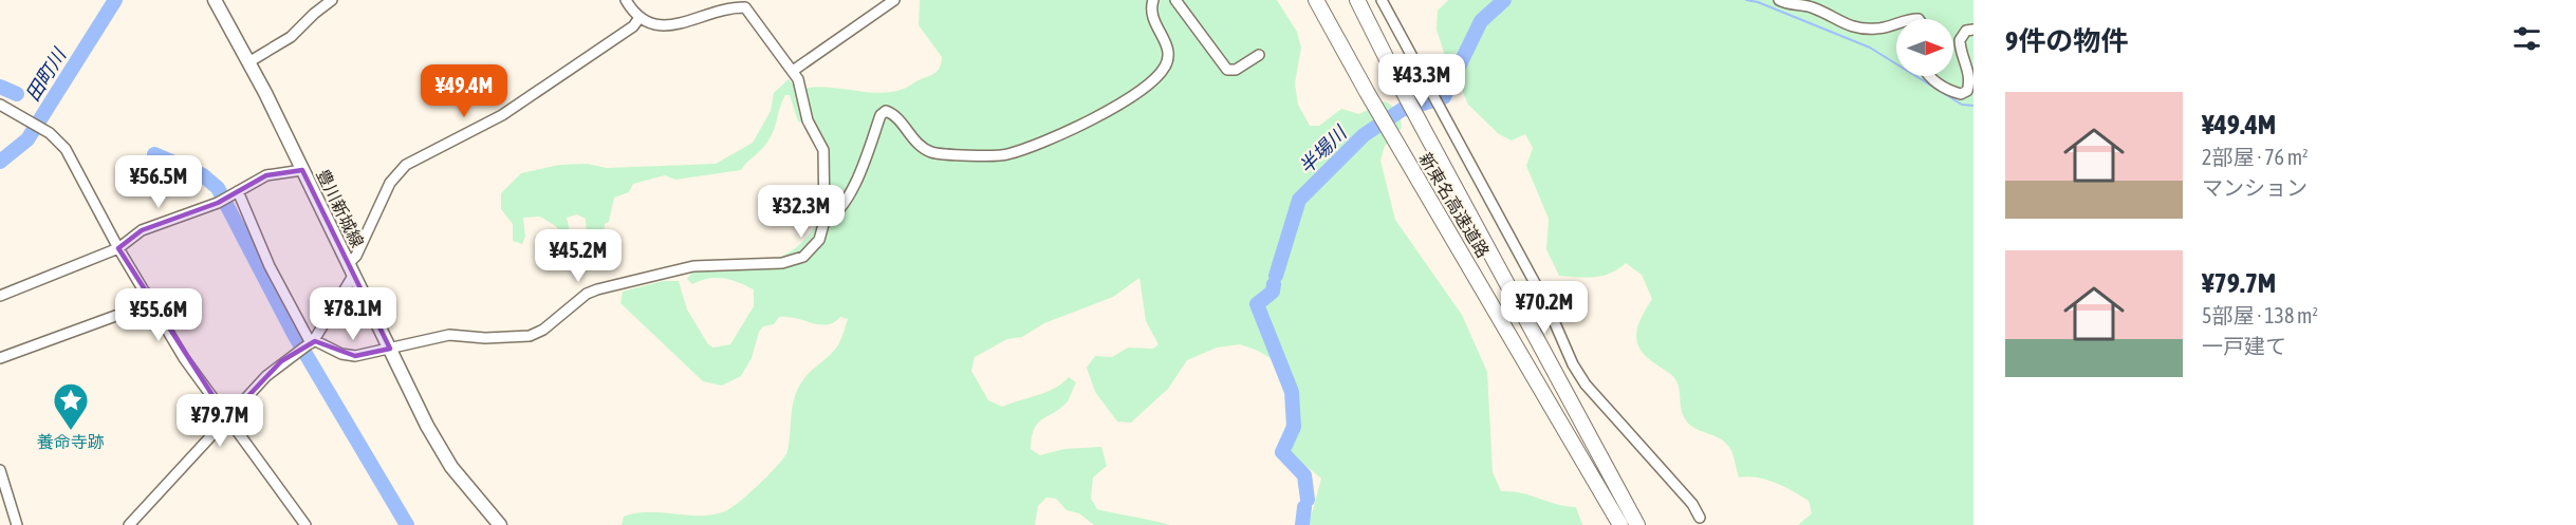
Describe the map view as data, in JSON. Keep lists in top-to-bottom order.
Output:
{
  "streets": {
    "highway": ["新東名高速道路"],
    "main road": ["豊川新城線"]
  },
  "water": ["田町川", "半場川"],
  "places": {
    "place": ["養命寺跡"]
  },
  "north": "right",
  "page": {
    "heading": "9件の物件",
    "price": [
      "¥43.3M",
      "¥49.4M",
      "¥56.5M",
      "¥32.3M",
      "¥45.2M",
      "¥70.2M",
      "¥78.1M",
      "¥55.6M",
      "¥79.7M"
    ],
    "list": [
      {
        "name": "¥49.4M",
        "note": "2部屋 · 76 m² · マンション"
      },
      {
        "name": "¥79.7M",
        "note": "5部屋 · 138 m² · 一戸建て"
      }
    ]
  }
}
